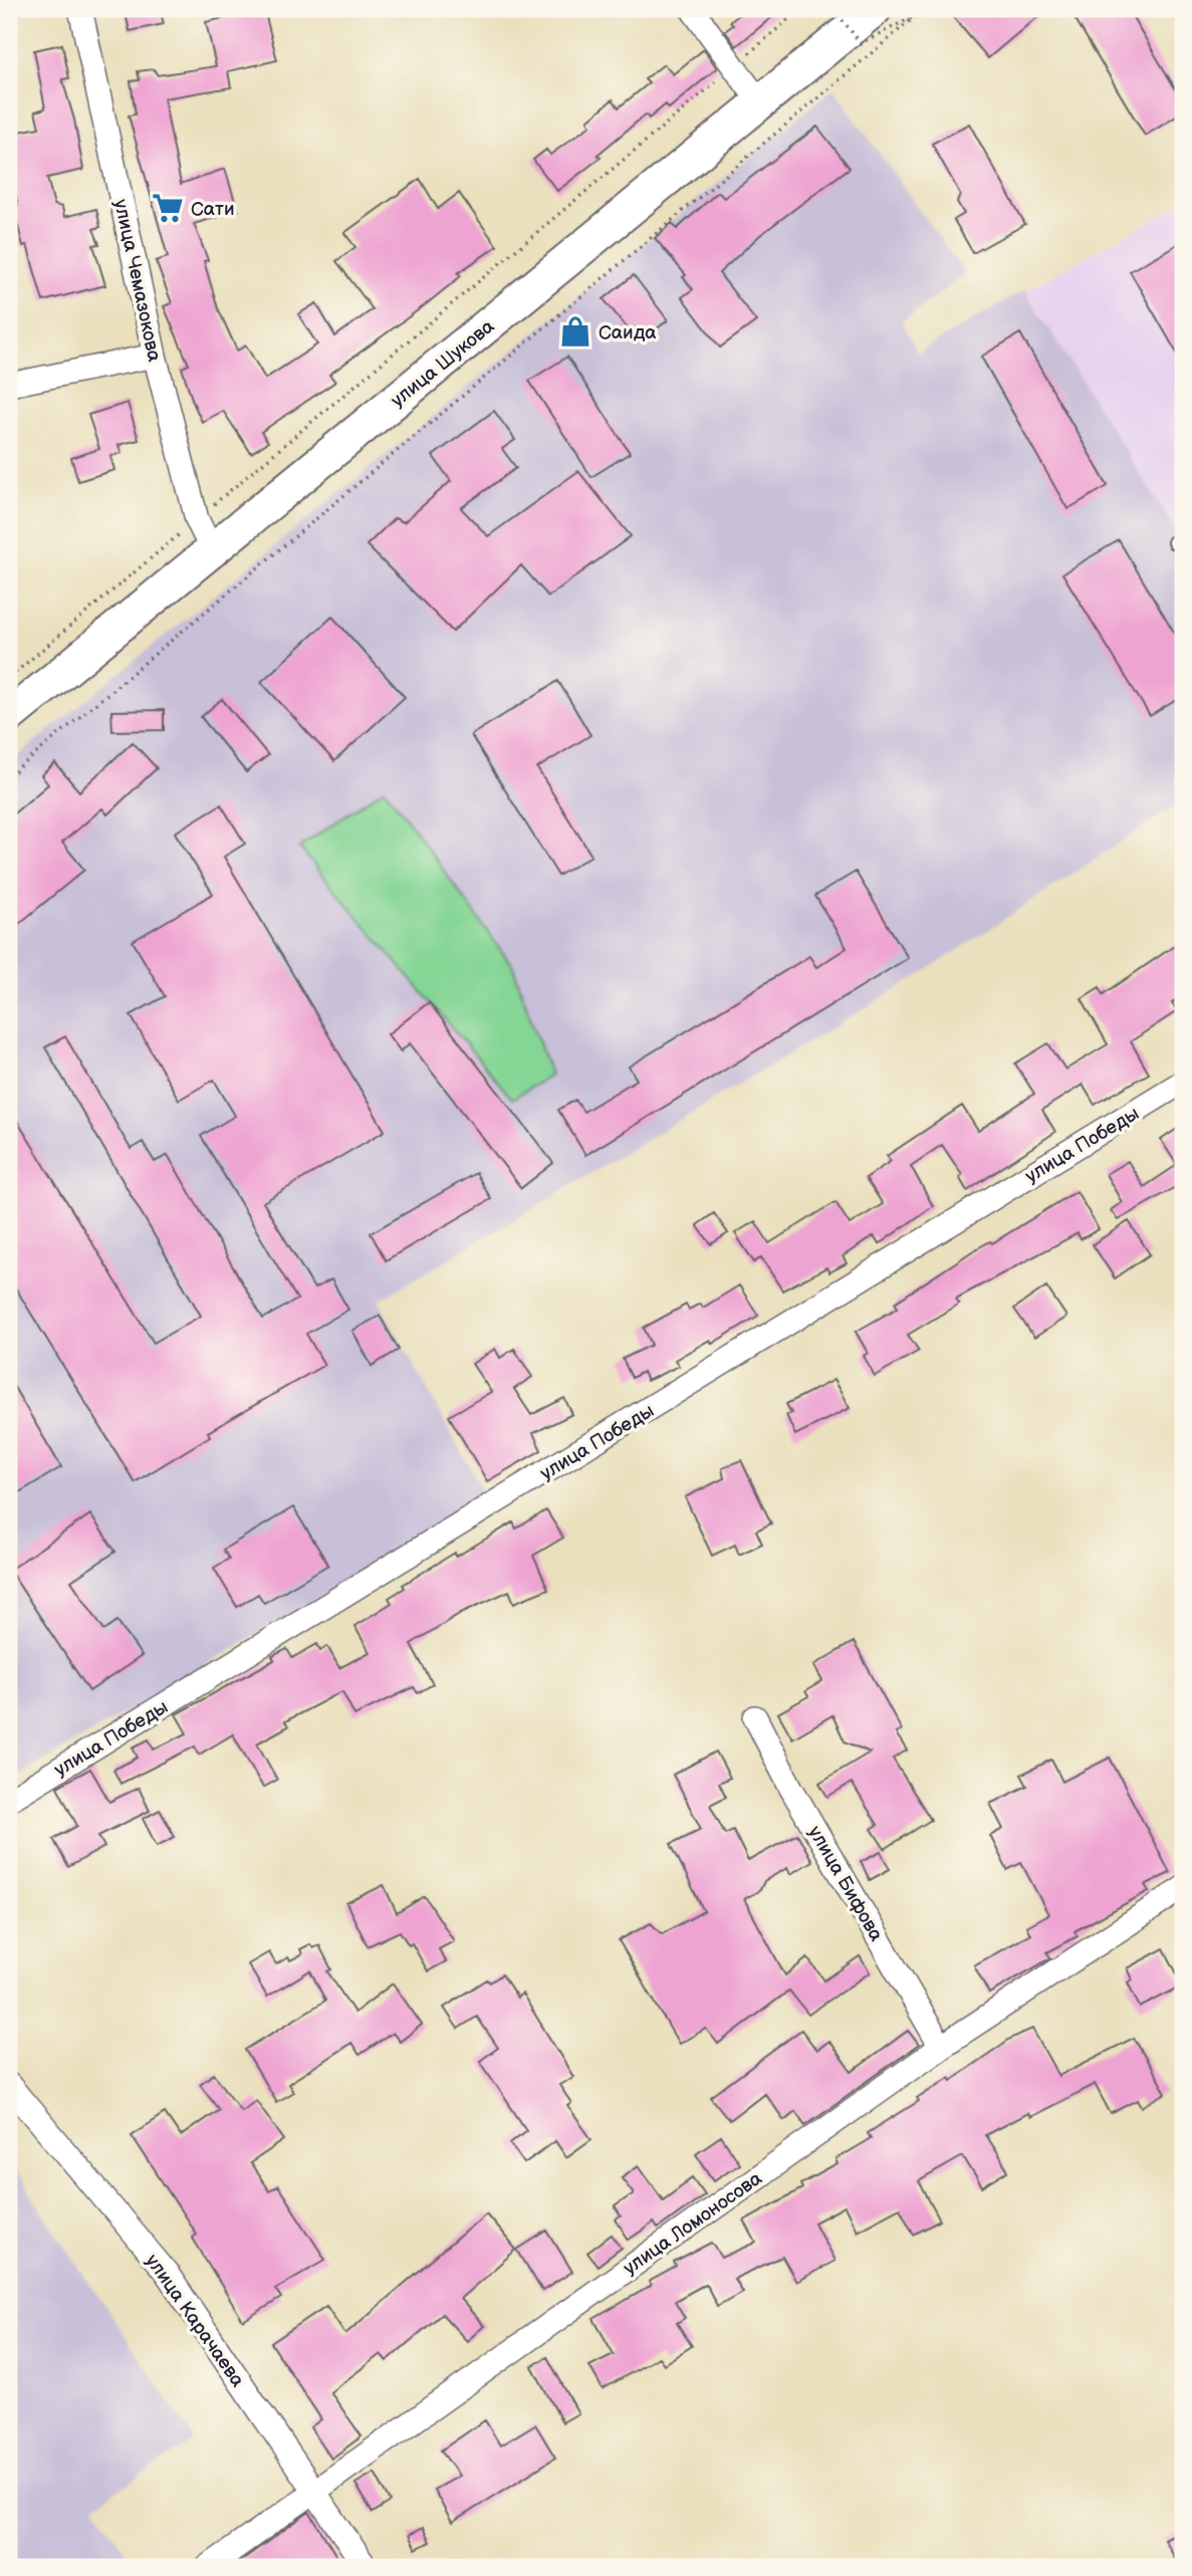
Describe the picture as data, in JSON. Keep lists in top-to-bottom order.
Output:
{
  "streets": {
    "main road": ["улица Шукова"],
    "street": [
      "улица Чемазокова",
      "улица Победы",
      "улица Бифова",
      "улица Ломоносова",
      "улица Карачаева"
    ]
  },
  "crossings": [
    ["улица Чемазокова", "улица Шукова"],
    ["улица Бифова", "улица Ломоносова"],
    ["улица Ломоносова", "улица Карачаева"]
  ],
  "places": {
    "supermarket": ["Сати"],
    "shop": ["Саида"]
  }
}
